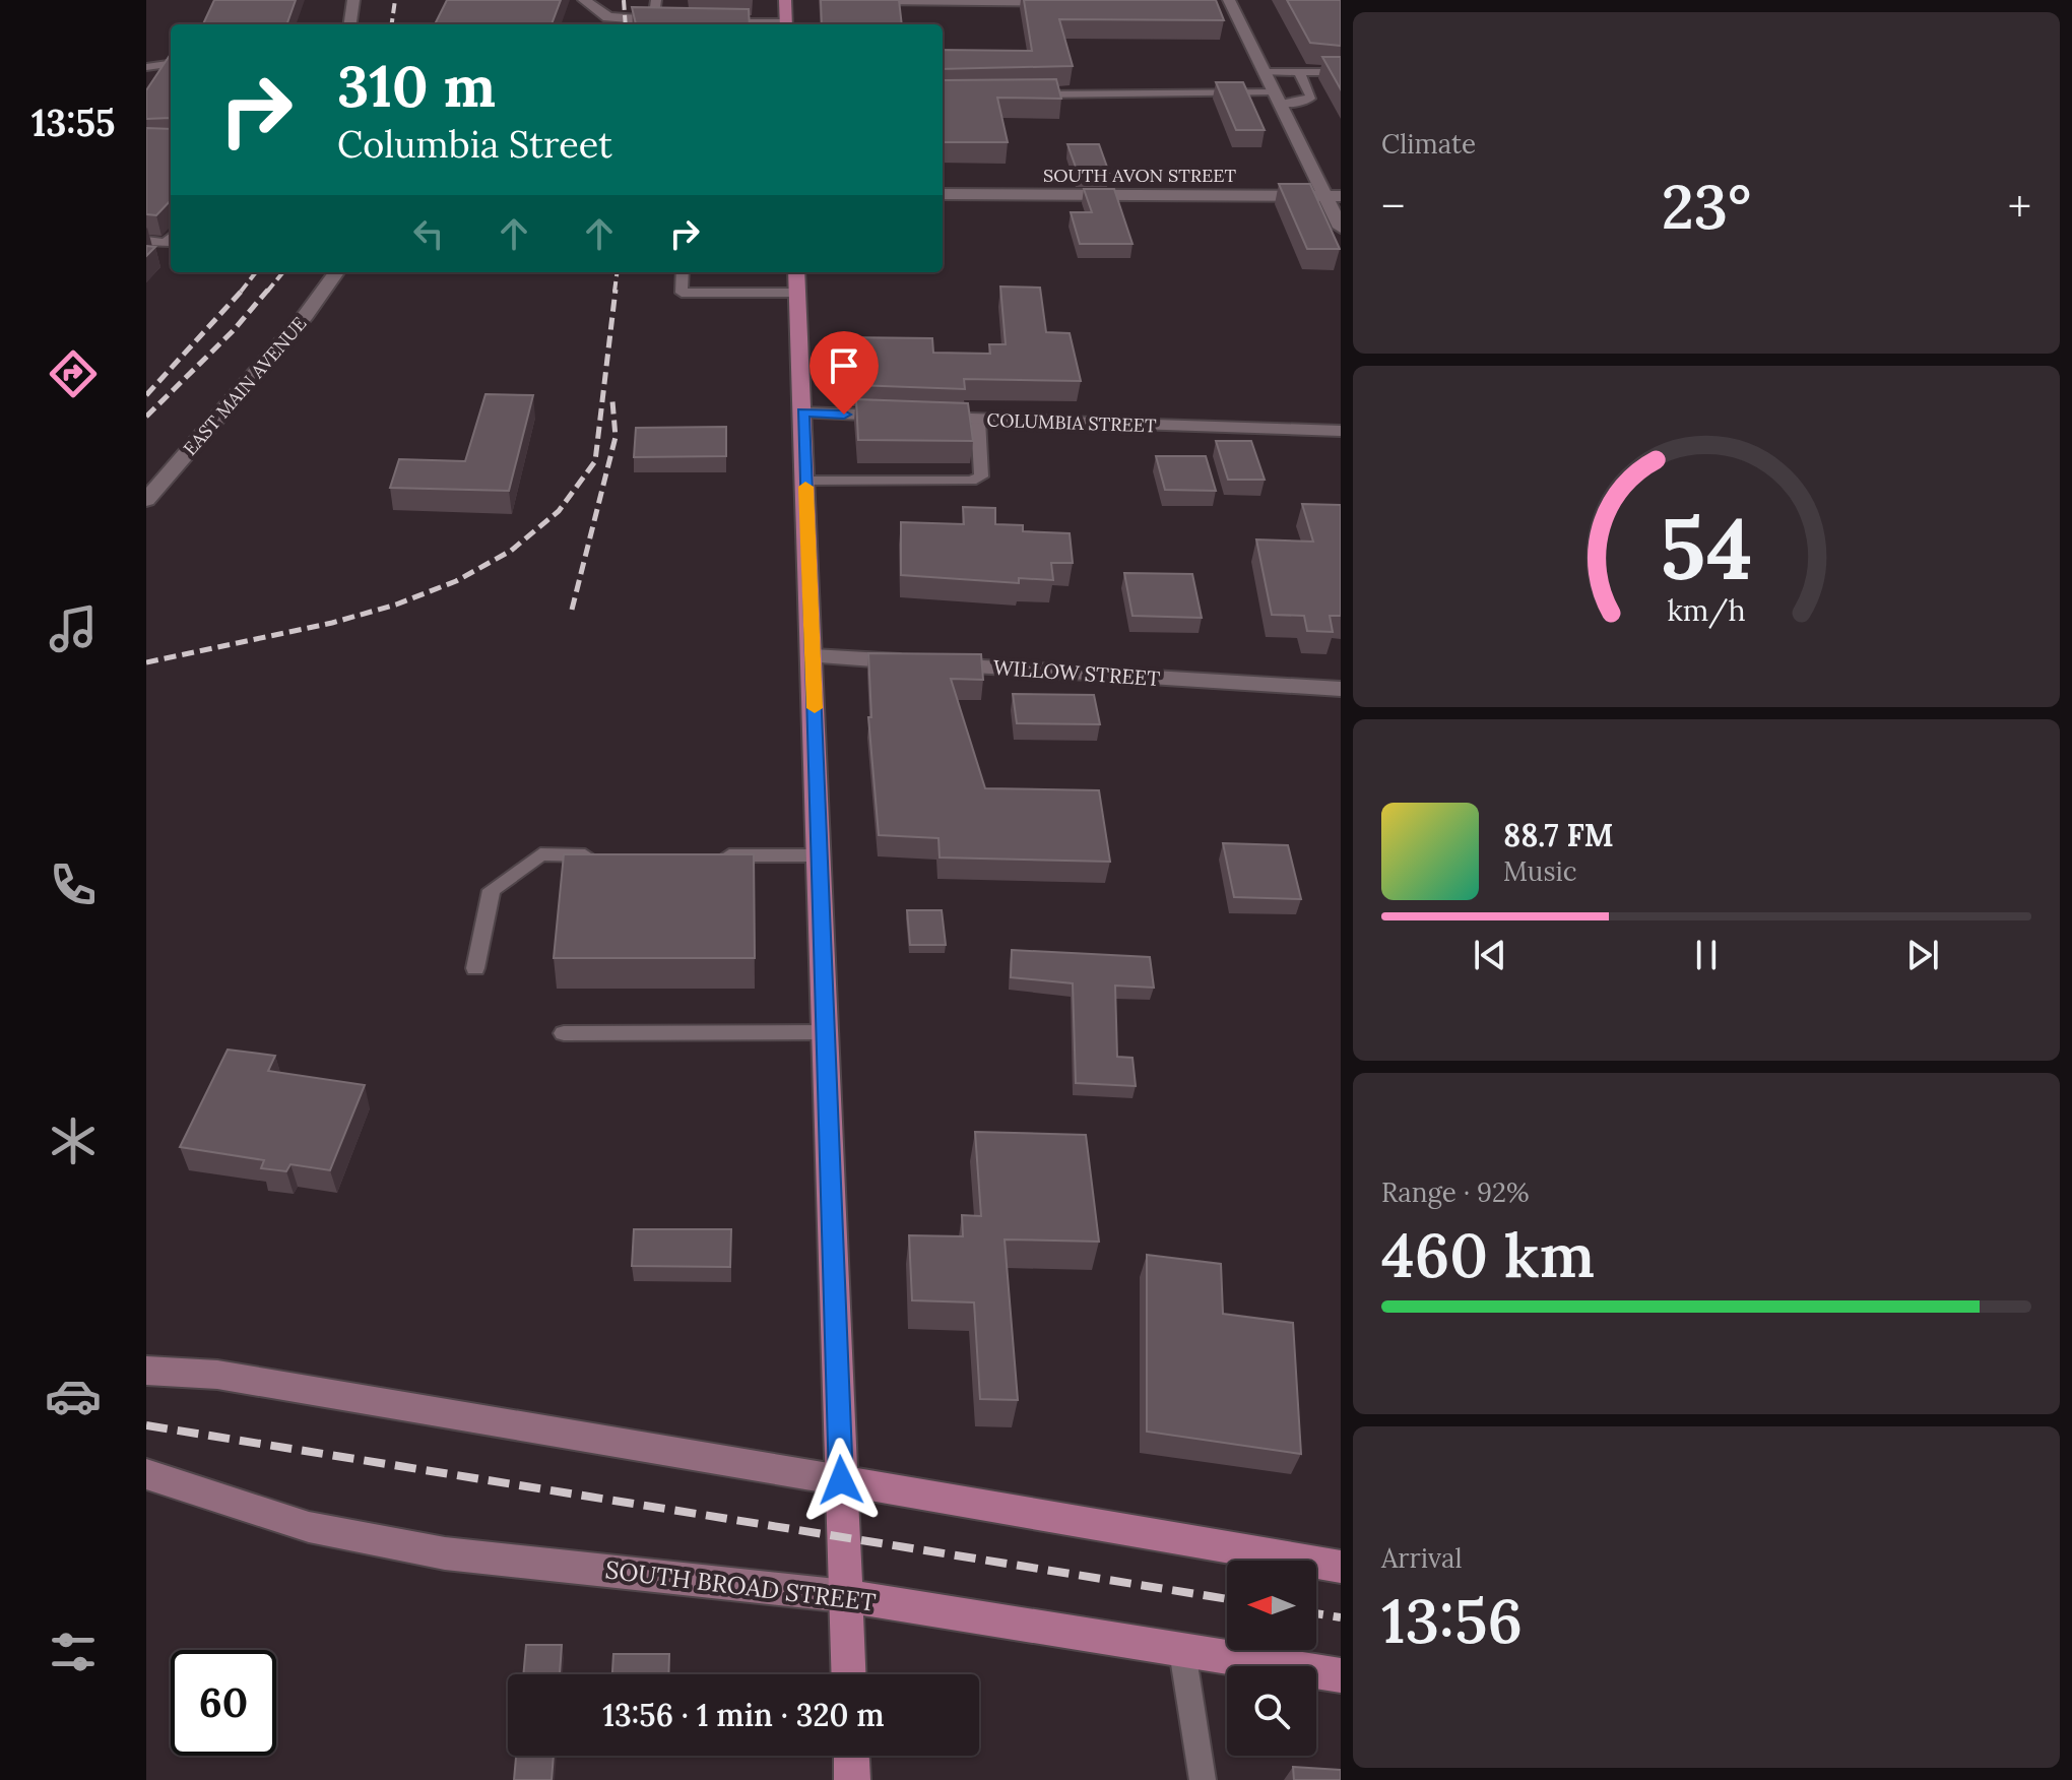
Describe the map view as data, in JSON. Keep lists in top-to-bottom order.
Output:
{
  "streets": {
    "main road": ["SOUTH BROAD STREET"],
    "street": [
      "SOUTH AVON STREET",
      "EAST MAIN AVENUE",
      "COLUMBIA STREET",
      "WILLOW STREET"
    ]
  },
  "north": "left",
  "page": {
    "tabs": "13:55",
    "tile": [
      "Climate",
      ["Range · 92%", "460 km"],
      ["Arrival", "13:56"]
    ],
    "turn": ["310 m", "Columbia Street"],
    "heat": ["−", "23°", "+"],
    "song": ["88.7 FM", "Music"],
    "limit": "60",
    "trip": "13:56 · 1 min · 320 m",
    "gauge": ["54", "km/h"]
  }
}
